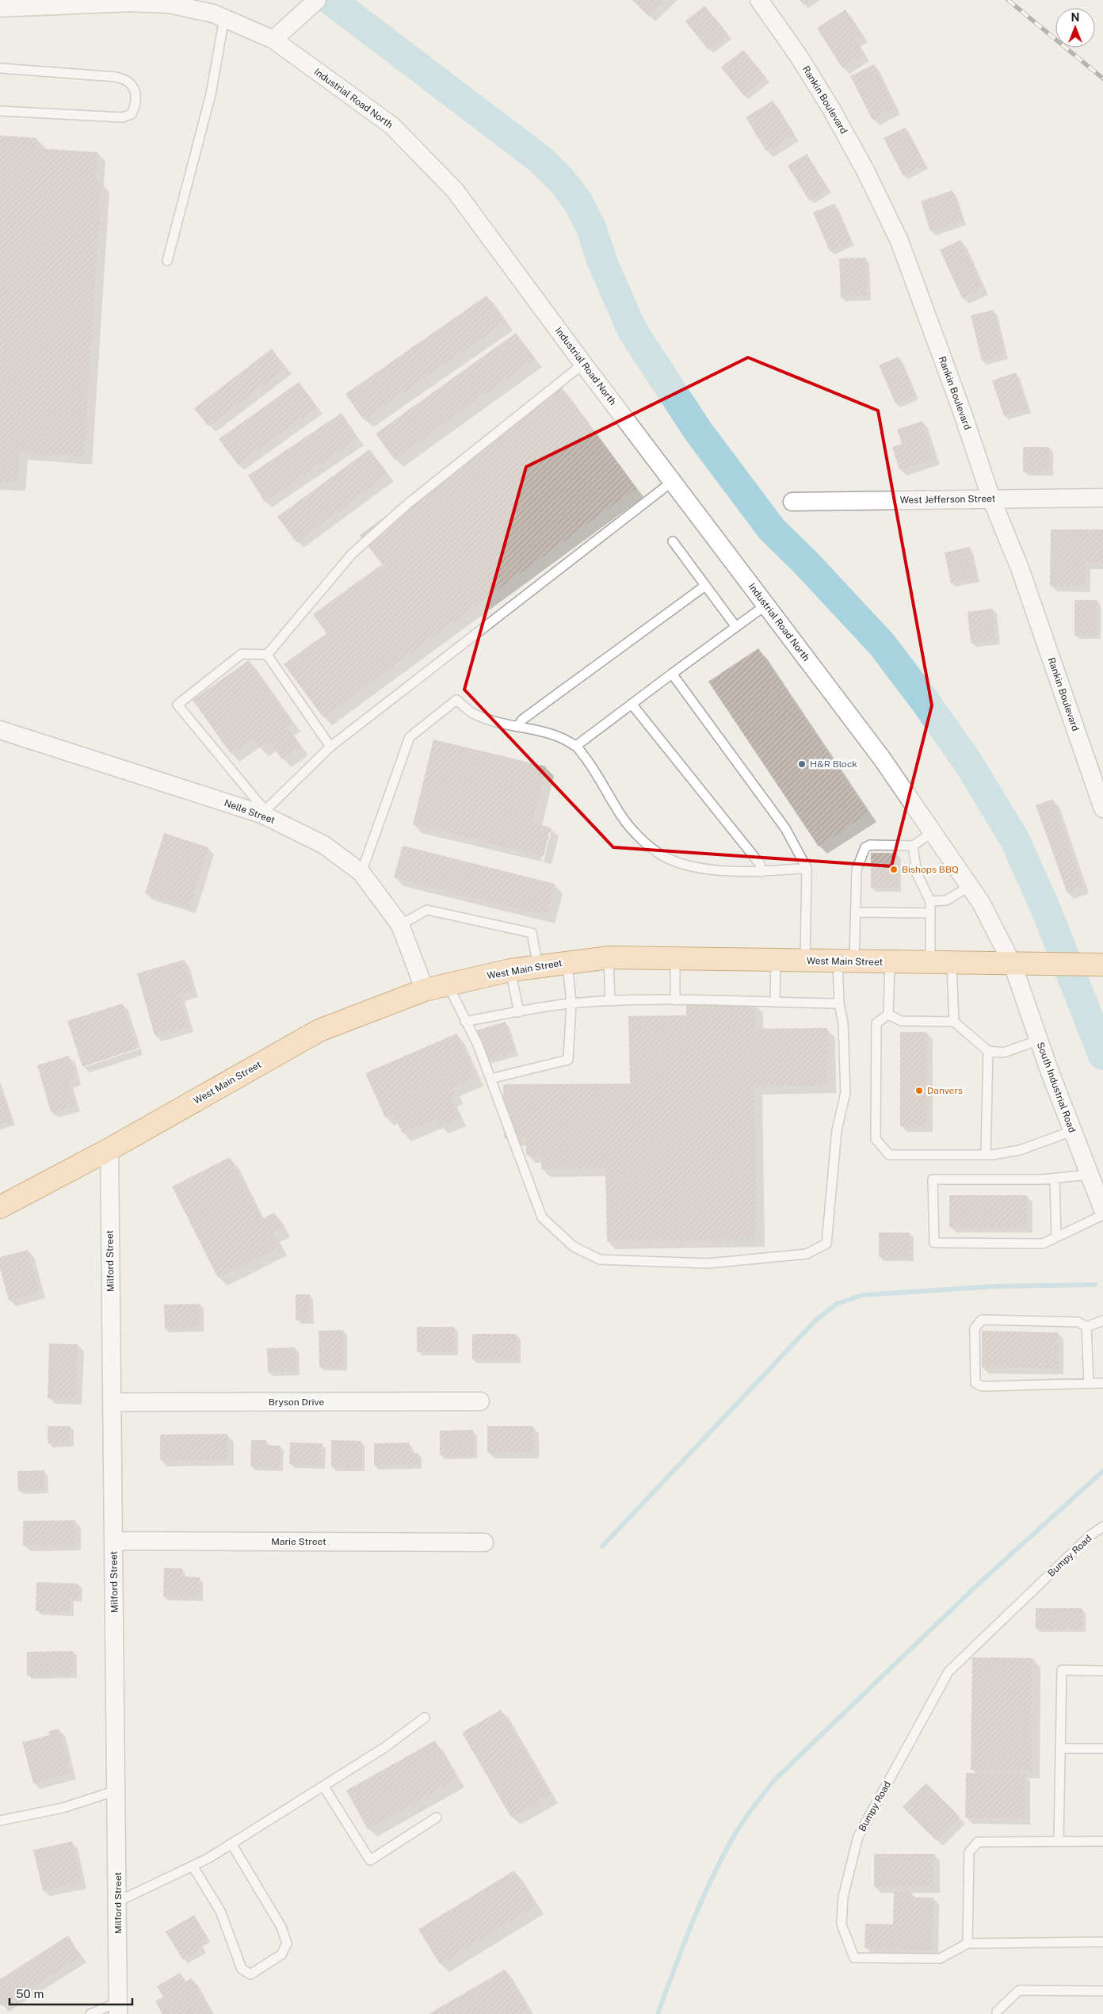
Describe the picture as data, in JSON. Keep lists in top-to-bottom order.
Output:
{
  "streets": {
    "main road": ["West Main Street"],
    "street": [
      "Industrial Road North",
      "Rankin Boulevard",
      "West Jefferson Street",
      "Nelle Street",
      "South Industrial Road",
      "Milford Street",
      "Bryson Drive",
      "Marie Street"
    ],
    "lane": ["Bumpy Road"]
  },
  "crossings": [
    ["Industrial Road North", "West Main Street"],
    ["Industrial Road North", "South Industrial Road"],
    ["Rankin Boulevard", "West Jefferson Street"],
    ["Nelle Street", "West Main Street"],
    ["West Main Street", "South Industrial Road"],
    ["West Main Street", "Milford Street"],
    ["Milford Street", "Bryson Drive"],
    ["Milford Street", "Marie Street"]
  ],
  "places": ["H&R Block", "Bishops BBQ", "Danvers"],
  "scale_bar": "50 m",
  "north": "top"
}
